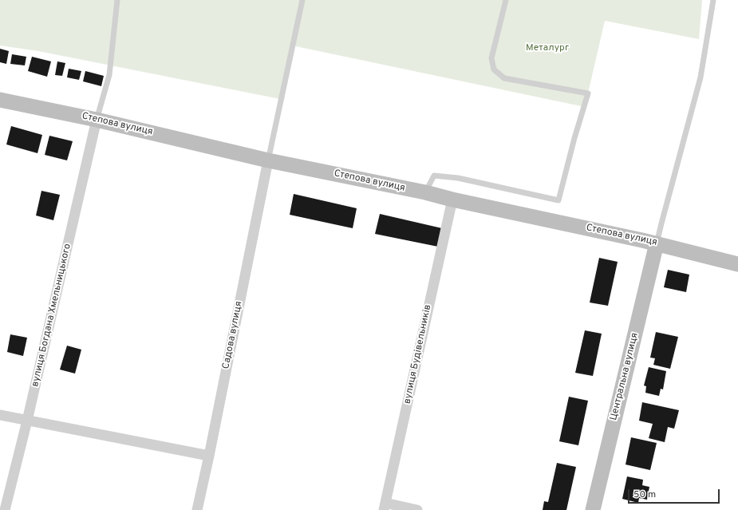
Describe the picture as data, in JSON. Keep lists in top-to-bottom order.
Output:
{
  "streets": {
    "street": [
      "Степова вулиця",
      "вулиця Богдана Хмельницького",
      "Садова вулиця",
      "вулиця Будівельників",
      "Центральна вулиця"
    ]
  },
  "crossings": [
    ["Степова вулиця", "вулиця Богдана Хмельницького"],
    ["Степова вулиця", "Садова вулиця"],
    ["Степова вулиця", "вулиця Будівельників"],
    ["Степова вулиця", "Центральна вулиця"]
  ],
  "parks": ["Металург"],
  "scale_bar": "50 m"
}
